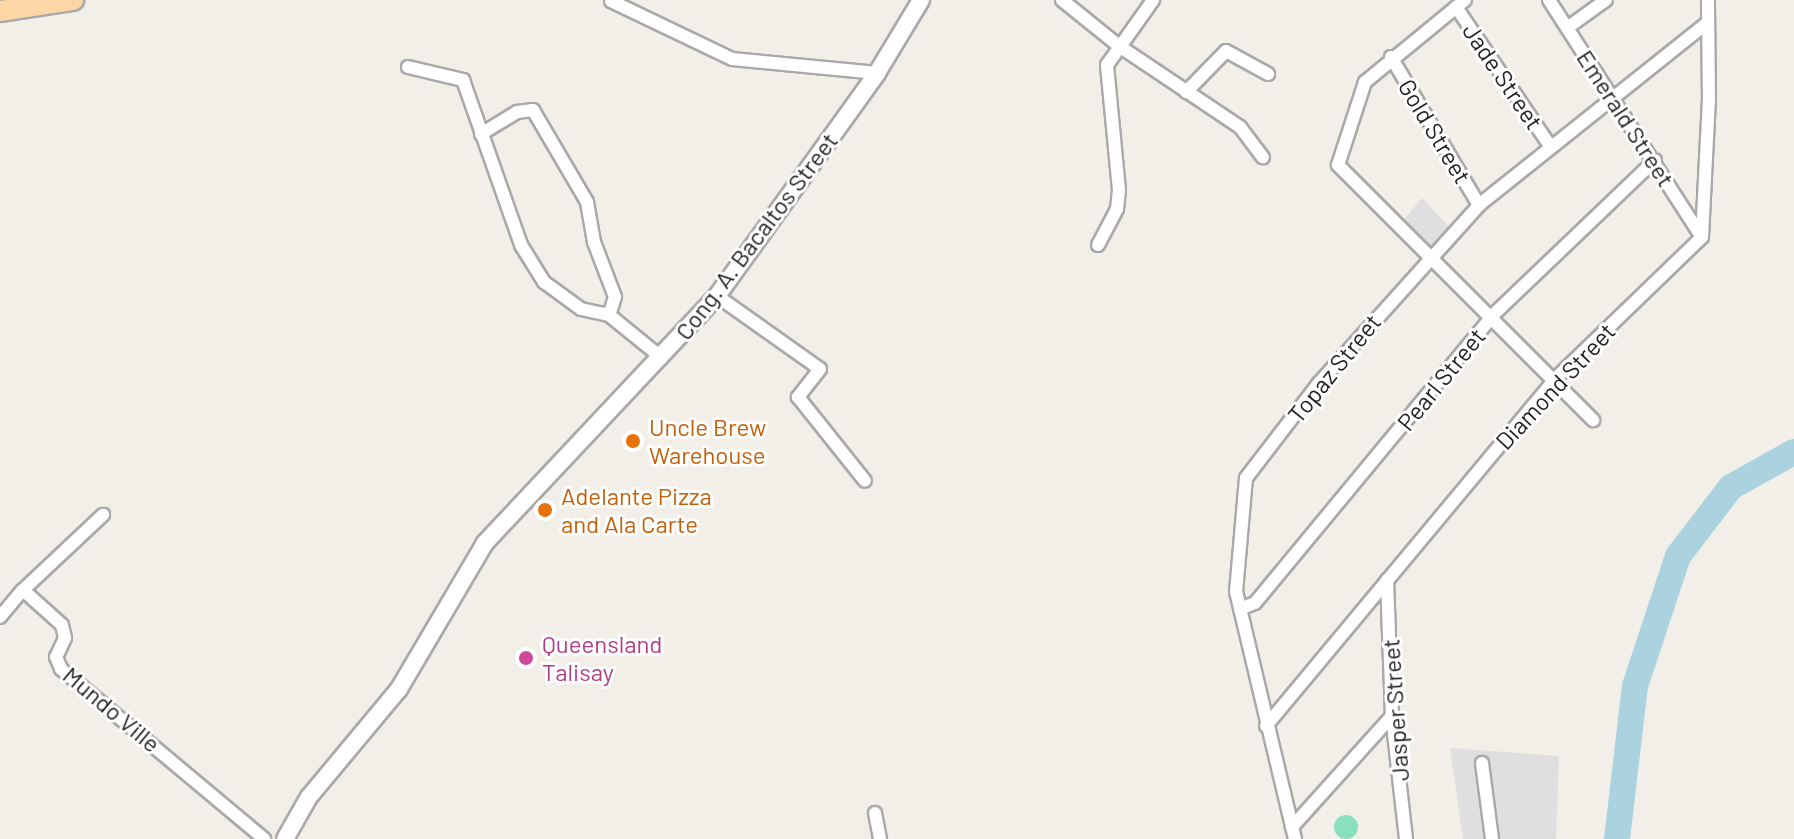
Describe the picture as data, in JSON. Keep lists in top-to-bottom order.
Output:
{
  "streets": {
    "street": [
      "Jade Street",
      "Emerald Street",
      "Gold Street",
      "Cong. A. Bacaltos Street",
      "Topaz Street",
      "Pearl Street",
      "Diamond Street",
      "Mundo Ville",
      "Jasper Street"
    ]
  },
  "crossings": [
    ["Jade Street", "Topaz Street"],
    ["Emerald Street", "Topaz Street"],
    ["Emerald Street", "Pearl Street"],
    ["Emerald Street", "Diamond Street"],
    ["Gold Street", "Topaz Street"],
    ["Topaz Street", "Pearl Street"],
    ["Topaz Street", "Diamond Street"],
    ["Diamond Street", "Jasper Street"]
  ],
  "places": ["Uncle Brew Warehouse", "Adelante Pizza and Ala Carte", "Queensland Talisay"]
}
